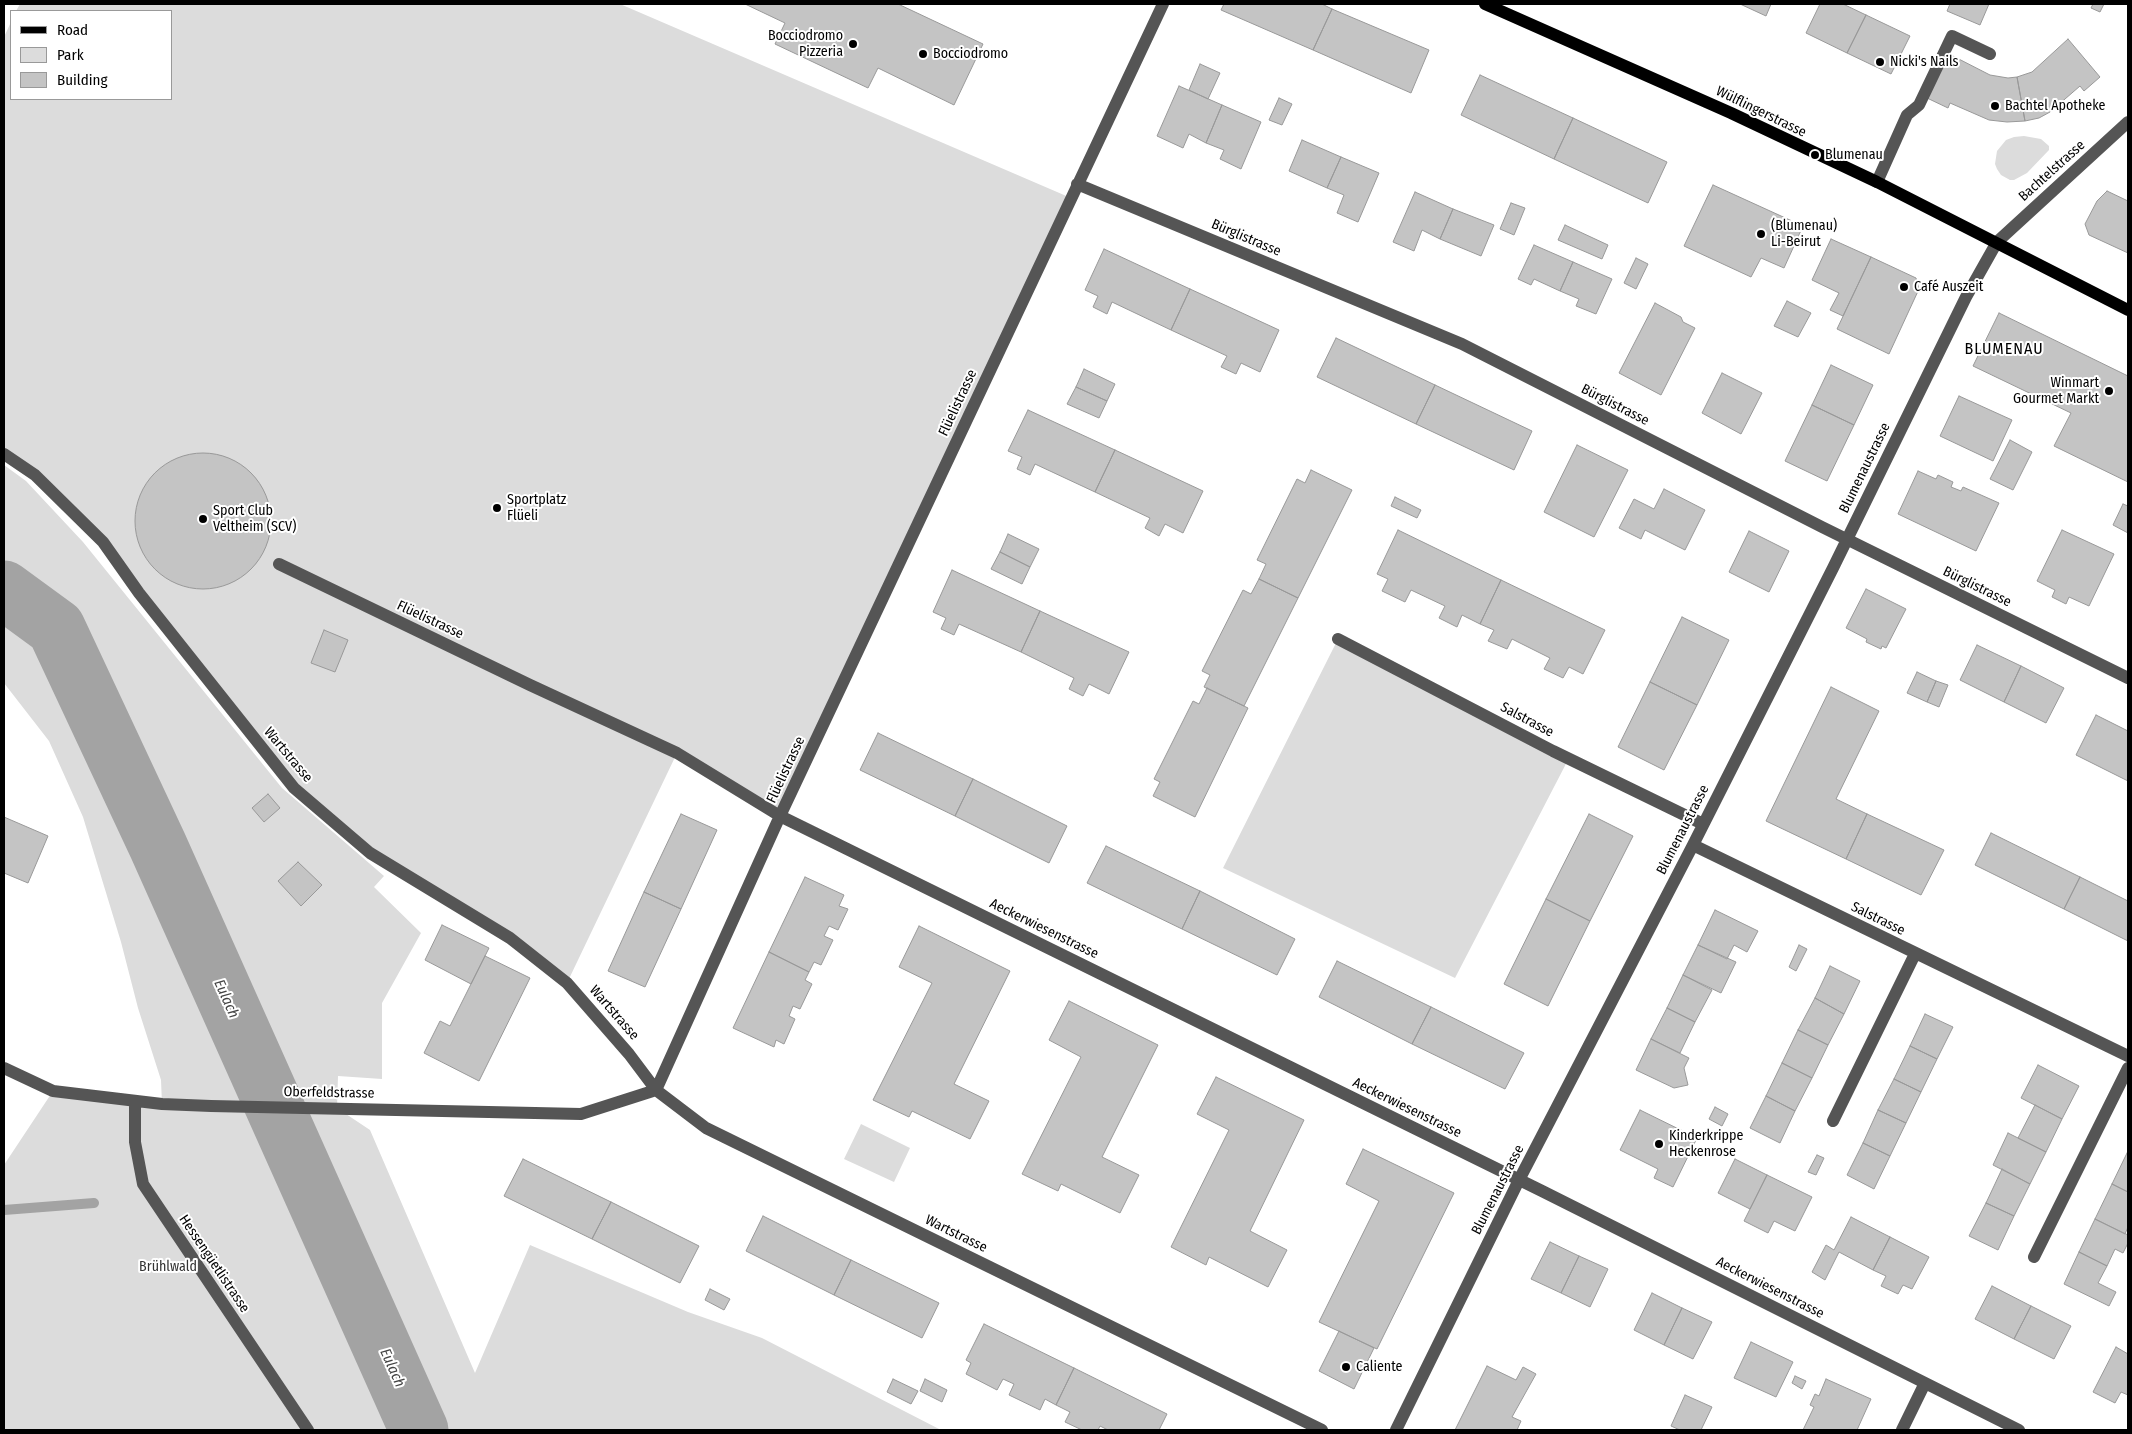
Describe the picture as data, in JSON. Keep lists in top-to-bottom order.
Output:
{
  "streets": {
    "main road": ["Wülflingerstrasse"],
    "street": [
      "Bachtelstrasse",
      "Bürglistrasse",
      "Flüelistrasse",
      "Blumenaustrasse",
      "Salstrasse",
      "Wartstrasse",
      "Aeckerwiesenstrasse",
      "Oberfeldstrasse",
      "Hessengüetlistrasse"
    ]
  },
  "crossings": [
    ["Wülflingerstrasse", "Bachtelstrasse"],
    ["Wülflingerstrasse", "Blumenaustrasse"],
    ["Bachtelstrasse", "Blumenaustrasse"],
    ["Bürglistrasse", "Flüelistrasse"],
    ["Bürglistrasse", "Blumenaustrasse"],
    ["Flüelistrasse", "Wartstrasse"],
    ["Flüelistrasse", "Aeckerwiesenstrasse"],
    ["Flüelistrasse", "Oberfeldstrasse"],
    ["Blumenaustrasse", "Salstrasse"],
    ["Blumenaustrasse", "Aeckerwiesenstrasse"],
    ["Wartstrasse", "Oberfeldstrasse"],
    ["Oberfeldstrasse", "Hessengüetlistrasse"]
  ],
  "districts": ["BLUMENAU"],
  "water": ["Eulach"],
  "parks": ["Brühlwald"],
  "places": [
    "Bocciodromo Pizzeria",
    "Bocciodromo",
    "Nicki's Nails",
    "Bachtel Apotheke",
    "Blumenau",
    "(Blumenau) Li-Beirut",
    "Café Auszeit",
    "Winmart Gourmet Markt",
    "Sportplatz Flüeli",
    "Sport Club Veltheim (SCV)",
    "Kinderkrippe Heckenrose",
    "Caliente"
  ],
  "legend": ["Road", "Park", "Building"]
}
